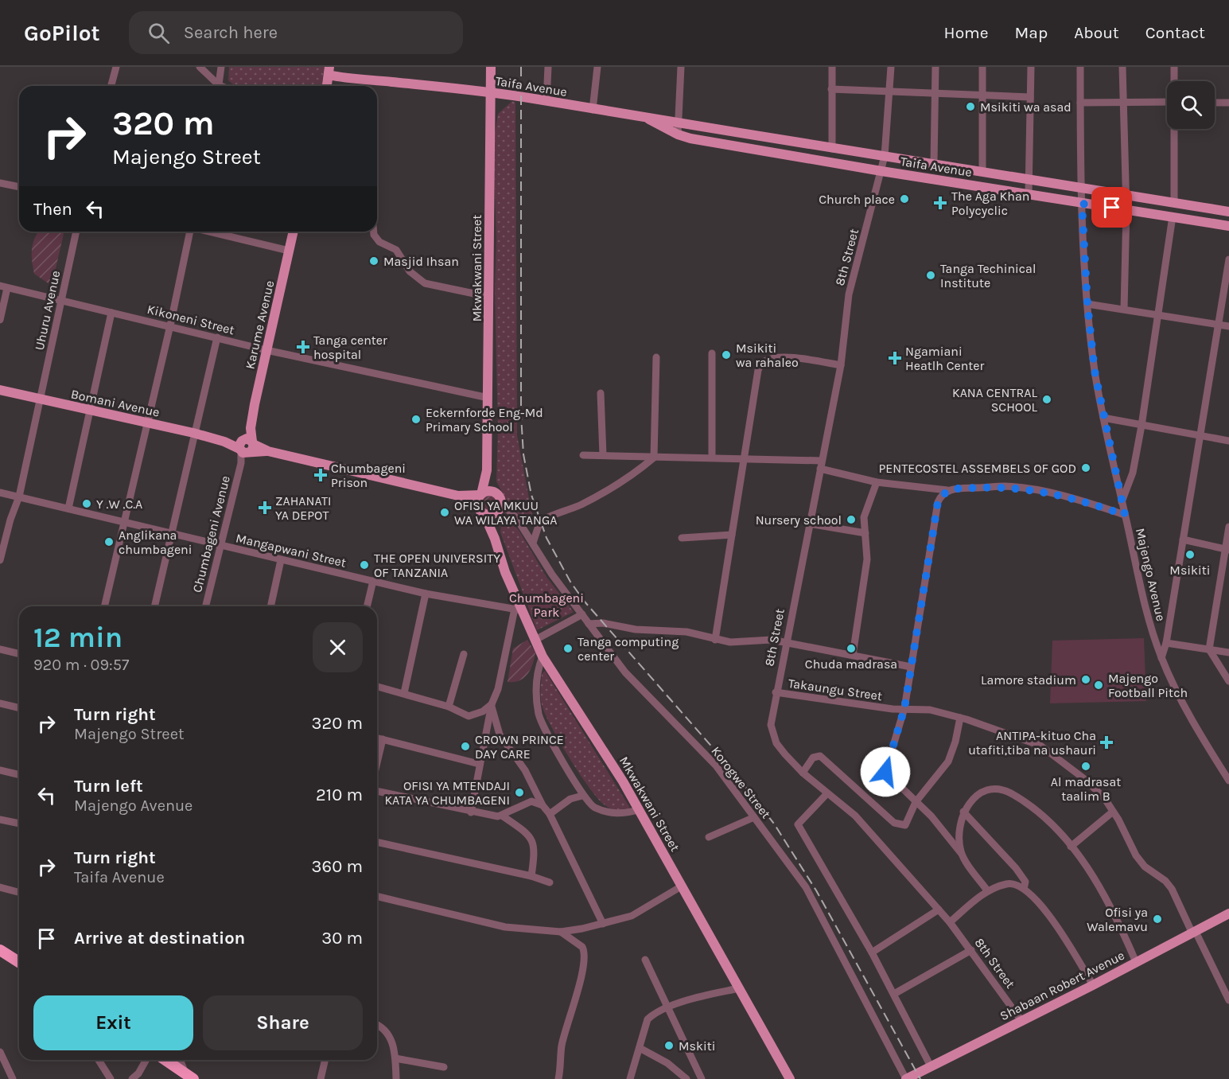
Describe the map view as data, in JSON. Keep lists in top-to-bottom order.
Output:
{
  "streets": {
    "main road": [
      "Taifa Avenue",
      "Mkwakwani Street",
      "Karume Avenue",
      "Bomani Avenue",
      "Shabaan Robert Avenue"
    ],
    "street": [
      "8th Street",
      "Uhuru Avenue",
      "Kikoneni Street",
      "Chumbageni Avenue",
      "Mangapwani Street",
      "Majengo Avenue",
      "Takaungu Street",
      "Korogwe Street"
    ]
  },
  "crossings": [
    ["Taifa Avenue", "8th Street"],
    ["Taifa Avenue", "Mkwakwani Street"],
    ["Taifa Avenue", "Majengo Avenue"],
    ["8th Street", "Takaungu Street"],
    ["8th Street", "Shabaan Robert Avenue"],
    ["Mkwakwani Street", "Kikoneni Street"],
    ["Mkwakwani Street", "Mangapwani Street"],
    ["Mkwakwani Street", "Korogwe Street"],
    ["Uhuru Avenue", "Kikoneni Street"],
    ["Uhuru Avenue", "Bomani Avenue"],
    ["Uhuru Avenue", "Mangapwani Street"],
    ["Kikoneni Street", "Karume Avenue"],
    ["Karume Avenue", "Bomani Avenue"],
    ["Karume Avenue", "Chumbageni Avenue"],
    ["Bomani Avenue", "Chumbageni Avenue"],
    ["Chumbageni Avenue", "Mangapwani Street"],
    ["Takaungu Street", "Shabaan Robert Avenue"],
    ["Korogwe Street", "Shabaan Robert Avenue"]
  ],
  "parks": ["Chumbageni Park"],
  "places": {
    "other": [
      "Msikiti wa asad",
      "Church place",
      "Masjid Ihsan",
      "Tanga Techinical Institute",
      "Msikiti wa rahaleo",
      "KANA CENTRAL SCHOOL",
      "Eckernforde Eng-Md Primary School",
      "PENTECOSTEL ASSEMBELS OF GOD",
      "Y .W .C.A",
      "OFISI YA MKUU WA WILAYA TANGA",
      "Nursery school",
      "Anglikana chumbageni",
      "Msikiti",
      "THE OPEN UNIVERSITY OF TANZANIA",
      "Tanga computing center",
      "Chuda madrasa",
      "Lamore stadium",
      "Majengo Football Pitch",
      "CROWN PRINCE DAY CARE",
      "Al madrasat taalim B",
      "OFISI YA MTENDAJI KATA YA CHUMBAGENI",
      "Ofisi ya Walemavu",
      "Mskiti"
    ],
    "health": [
      "The Aga Khan Polycyclic",
      "Tanga center hospital",
      "Ngamiani Heatlh Center",
      "Chumbageni Prison",
      "ZAHANATI YA DEPOT",
      "ANTIPA-kituo Cha utafiti,tiba na ushauri"
    ]
  },
  "page": {
    "header": "GoPilot",
    "search": "Search here",
    "nav": [
      "Home",
      "Map",
      "About",
      "Contact"
    ],
    "turn": ["320 m", "Majengo Street"],
    "then": "Then",
    "heading": ["12 min", "920 m · 09:57"],
    "list": [
      {
        "name": "Turn right",
        "note": "Majengo Street",
        "value": "320 m"
      },
      {
        "name": "Turn left",
        "note": "Majengo Avenue",
        "value": "210 m"
      },
      {
        "name": "Turn right",
        "note": "Taifa Avenue",
        "value": "360 m"
      },
      {
        "name": "Arrive at destination",
        "value": "30 m"
      }
    ],
    "buttons": ["Exit", "Share"]
  }
}
